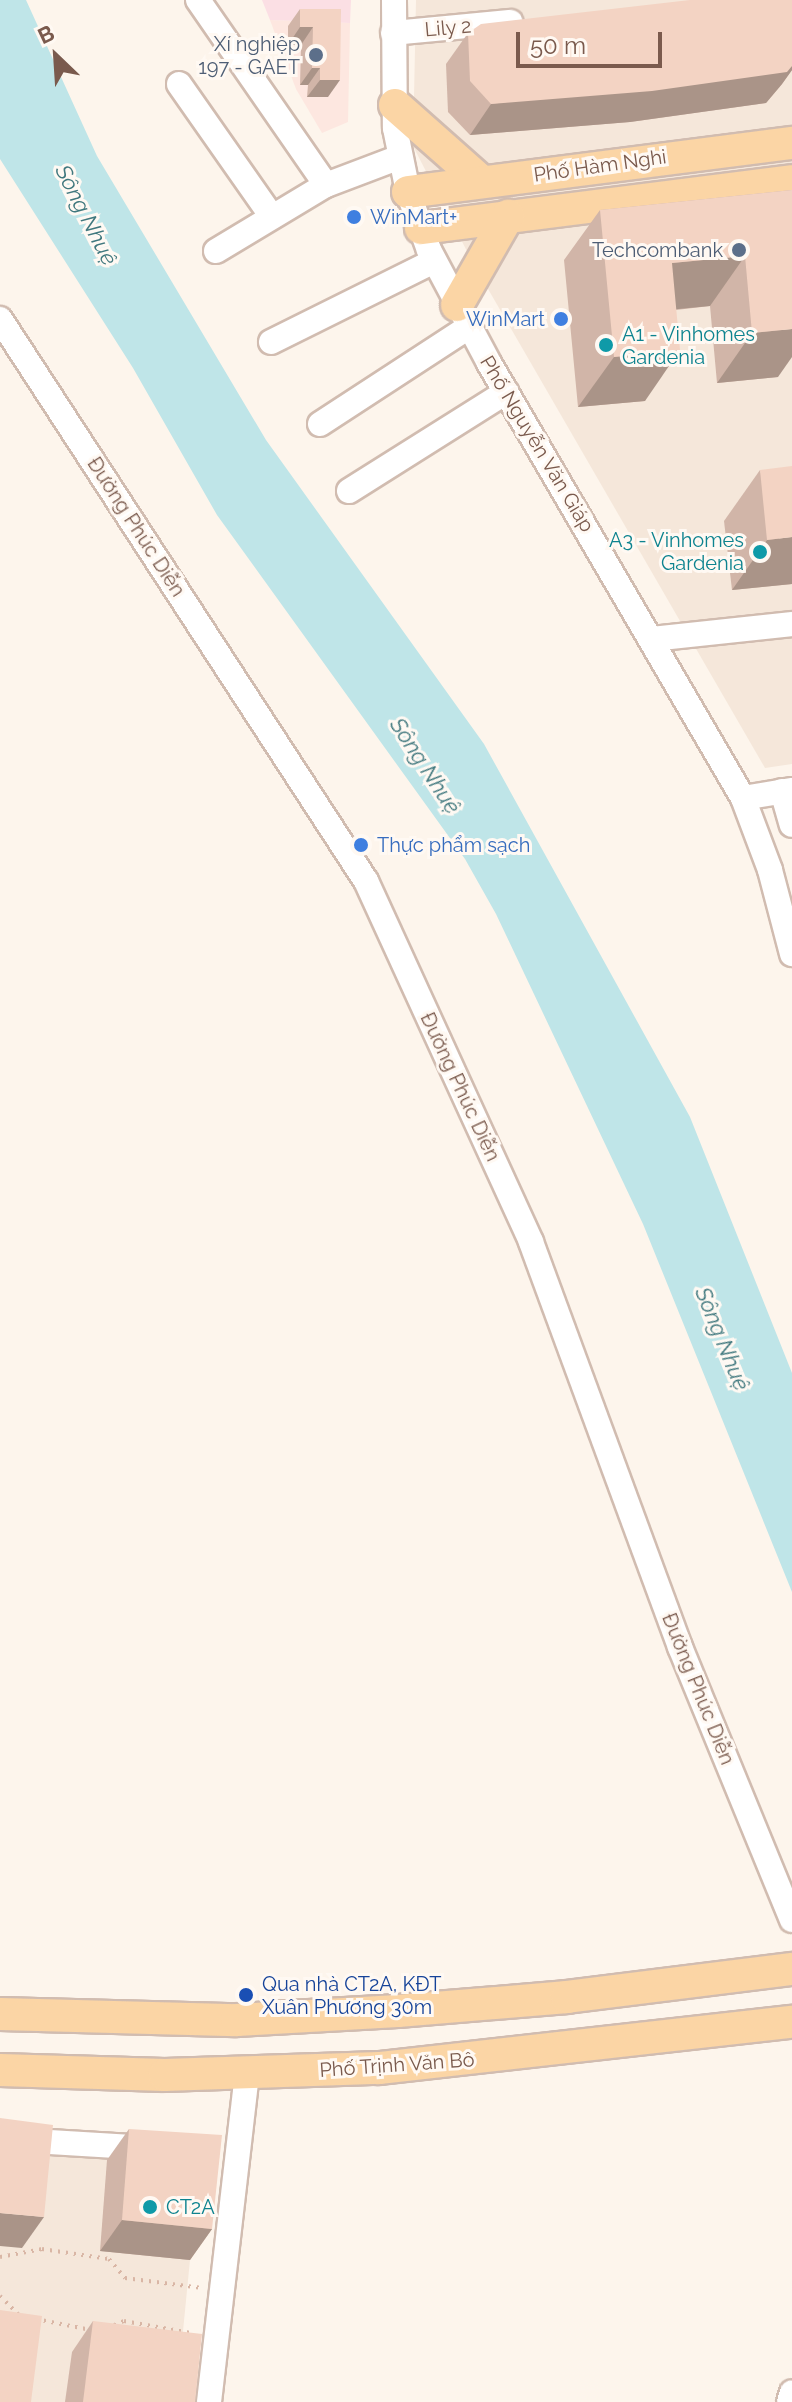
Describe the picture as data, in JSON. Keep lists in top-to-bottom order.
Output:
{
  "streets": {
    "main road": ["Phố Hàm Nghi", "Phố Trịnh Văn Bô"],
    "street": ["Lily 2", "Phố Nguyễn Văn Giáp", "Đường Phúc Diễn"]
  },
  "crossings": [
    ["Lily 2", "Phố Nguyễn Văn Giáp"],
    ["Phố Hàm Nghi", "Phố Nguyễn Văn Giáp"]
  ],
  "water": ["Sông Nhuệ"],
  "places": [
    "Xí nghiệp 197 - GAET",
    "WinMart+",
    "Techcombank",
    "WinMart",
    "A1 - Vinhomes Gardenia",
    "A3 - Vinhomes Gardenia",
    "Thực phẩm sạch",
    "Qua nhà CT2A, KĐT Xuân Phương 30m",
    "CT2A"
  ],
  "scale_bar": "50 m",
  "north": "top left"
}
